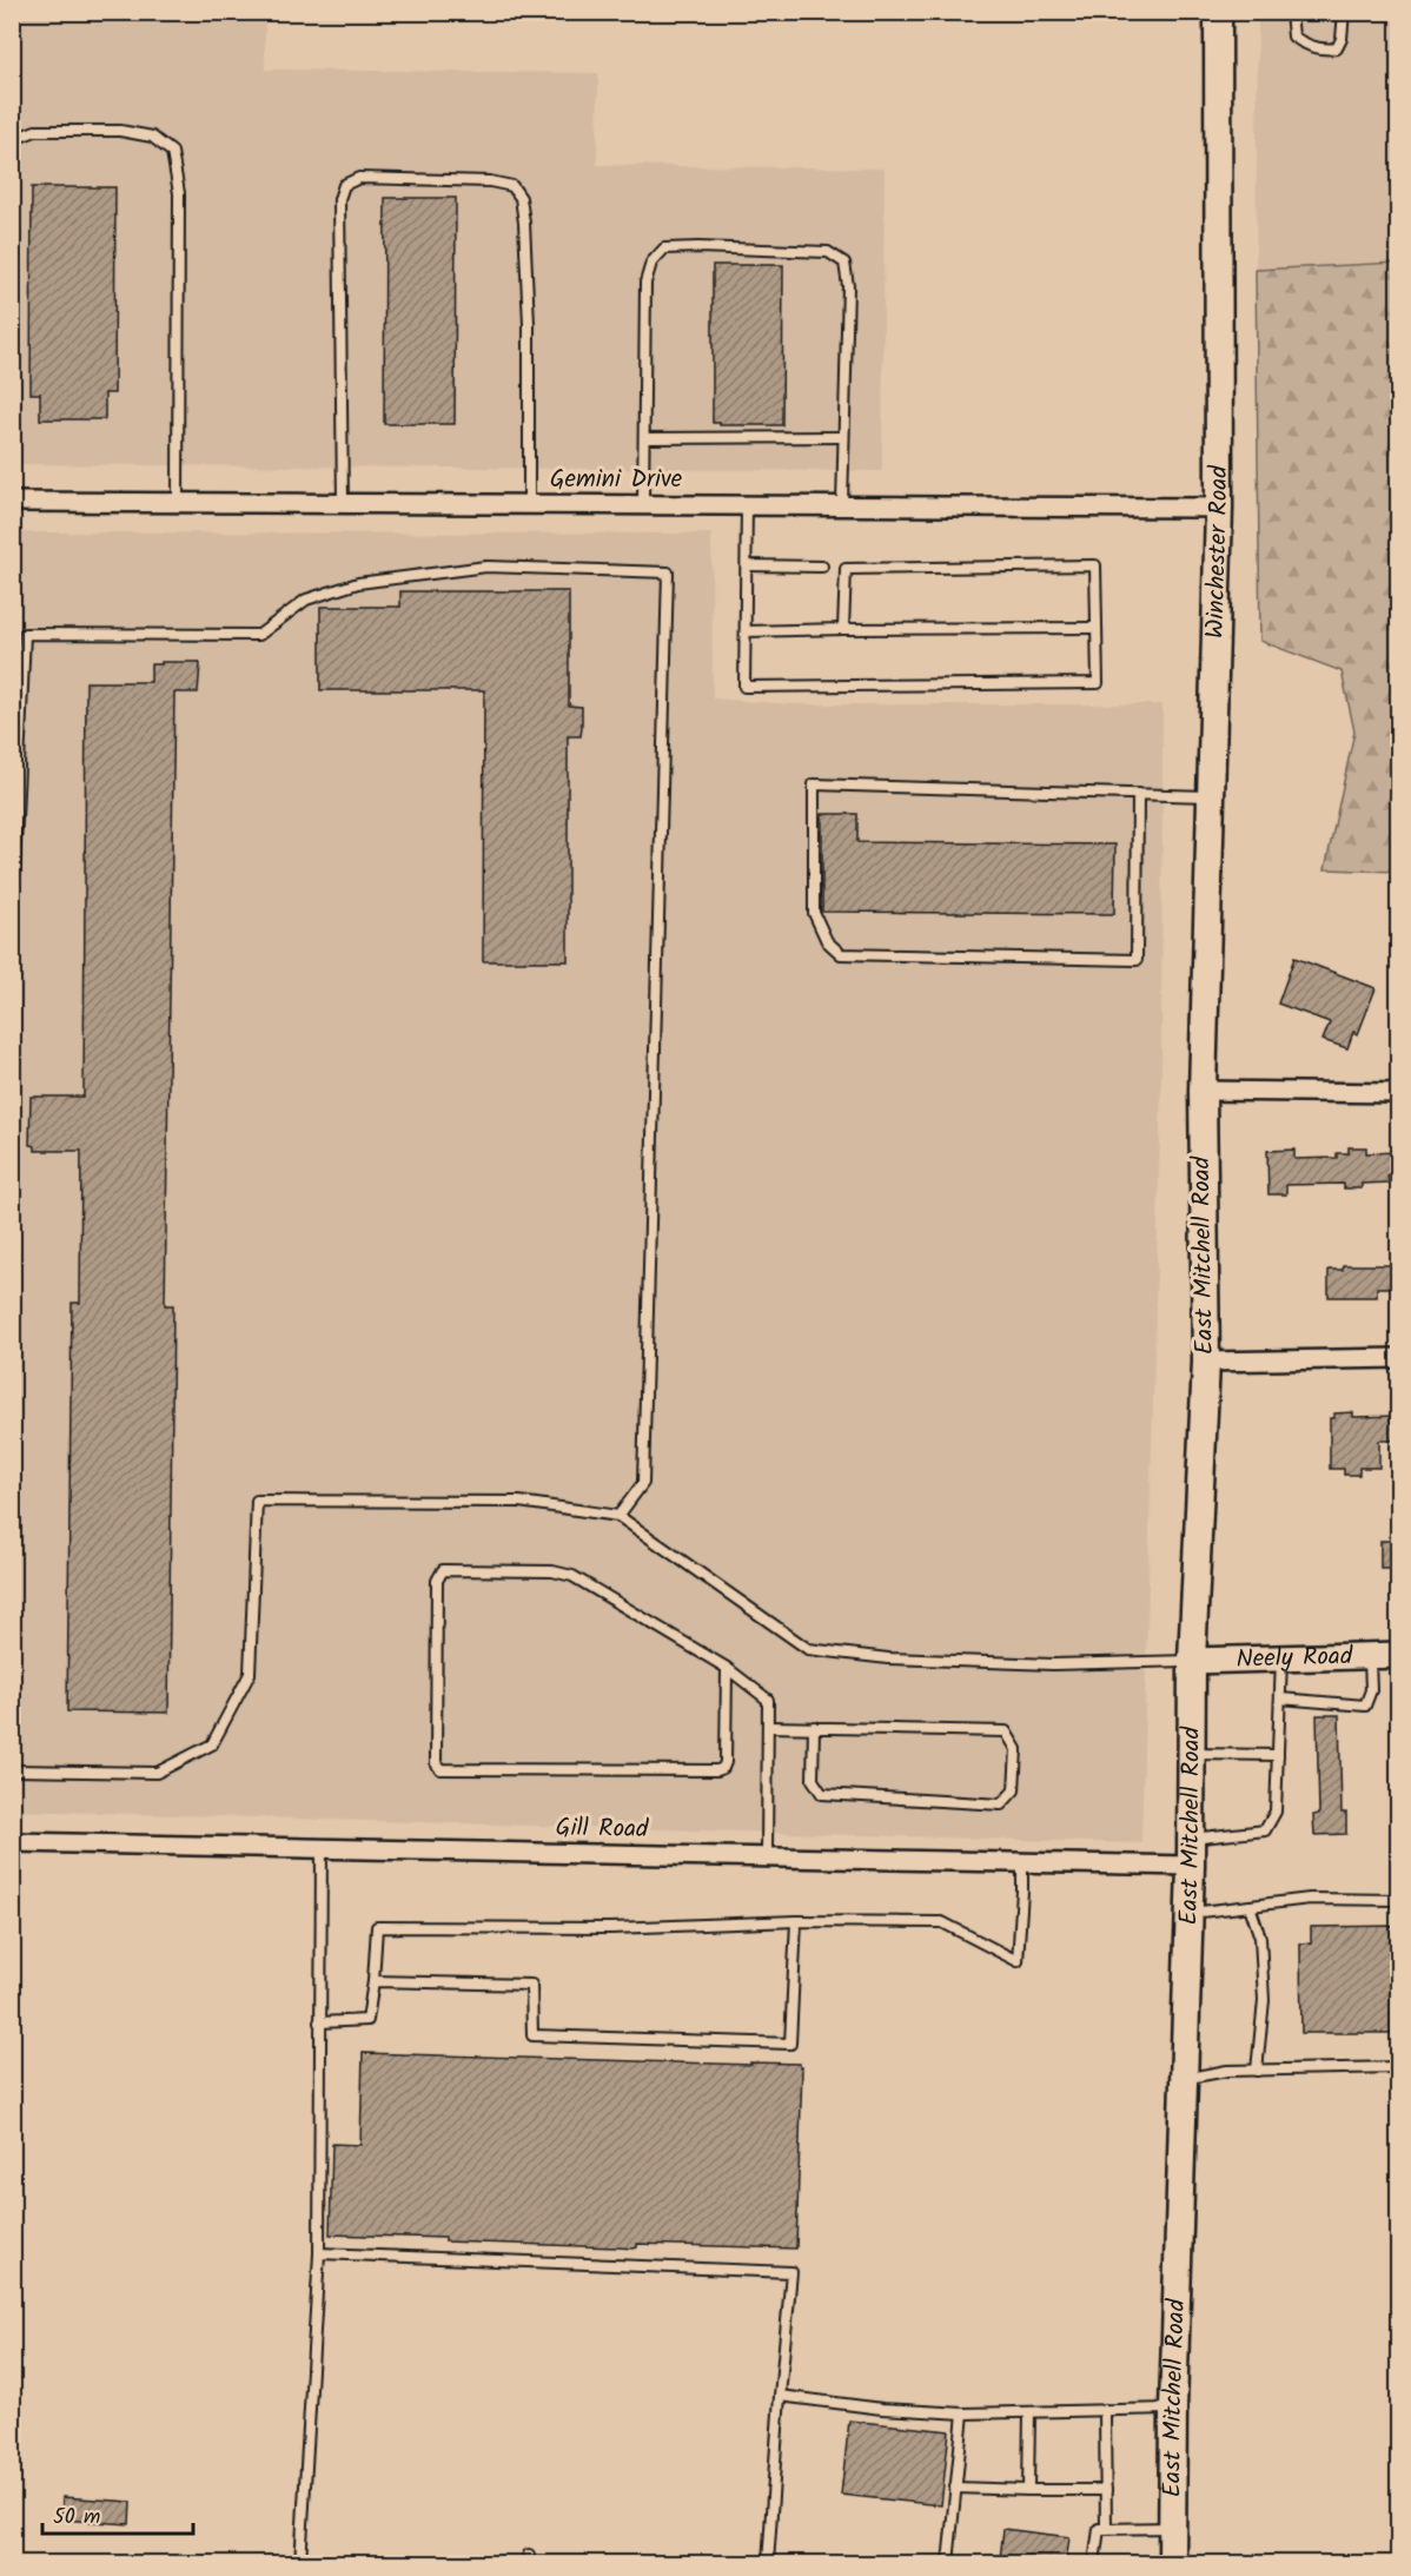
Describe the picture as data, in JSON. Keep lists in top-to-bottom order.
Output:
{
  "streets": {
    "main road": ["Winchester Road", "East Mitchell Road"],
    "street": ["Gemini Drive", "Neely Road", "Gill Road"]
  },
  "crossings": [
    ["Gemini Drive", "Winchester Road"],
    ["Winchester Road", "East Mitchell Road"],
    ["East Mitchell Road", "Neely Road"],
    ["East Mitchell Road", "Gill Road"]
  ],
  "scale_bar": "50 m"
}
